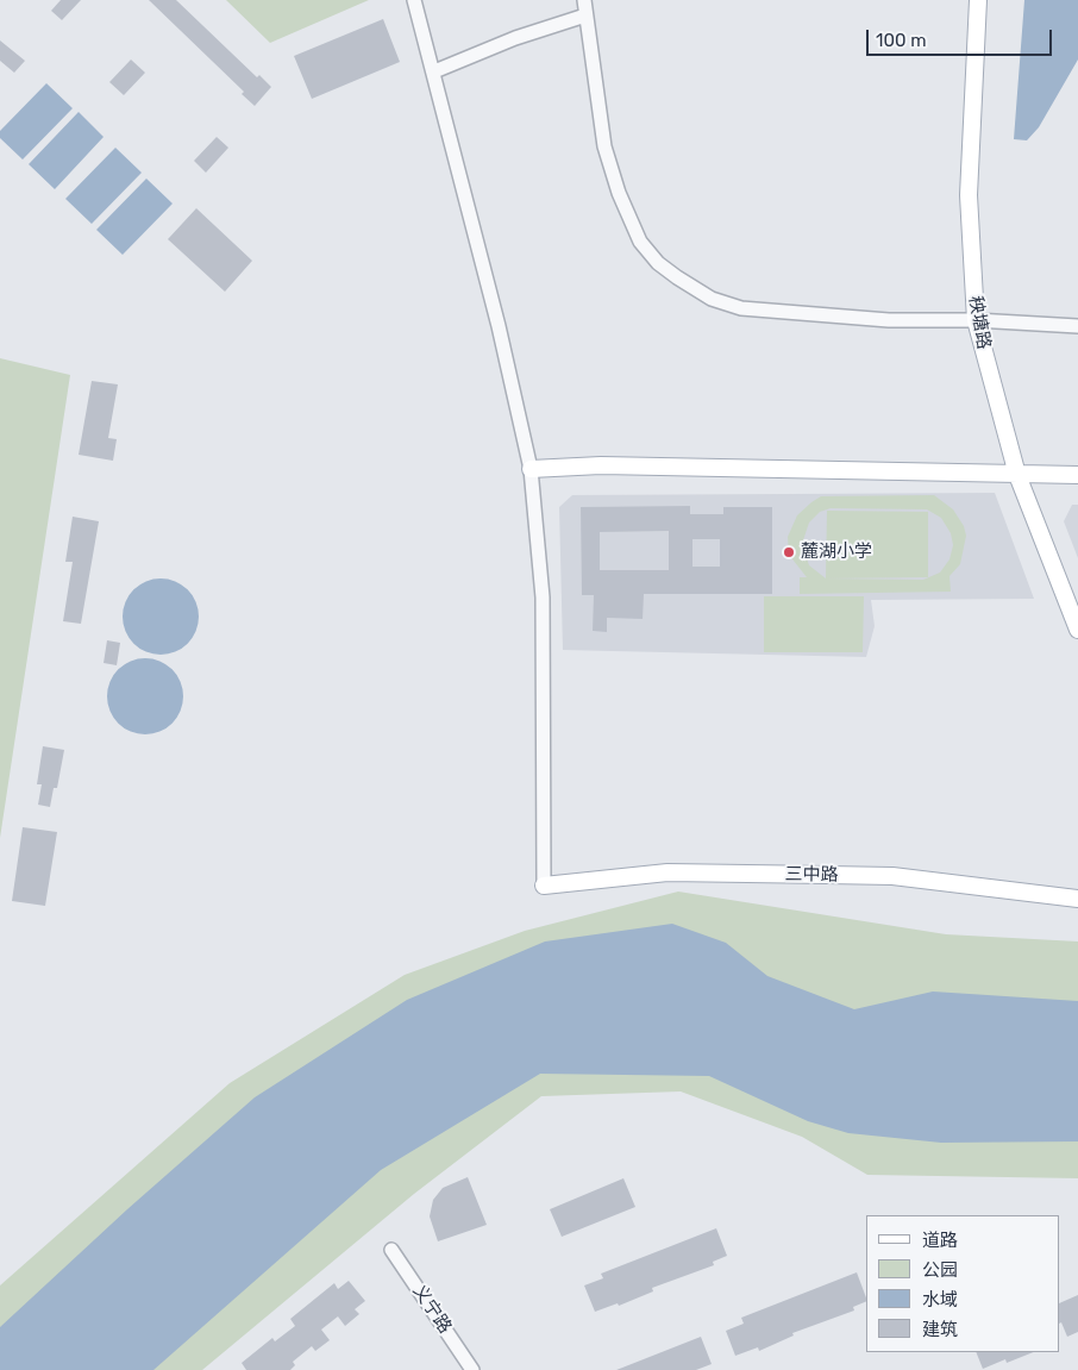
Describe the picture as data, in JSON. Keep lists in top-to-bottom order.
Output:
{
  "streets": {
    "main road": ["秧塘路", "三中路"],
    "street": ["义宁路"]
  },
  "places": ["麓湖小学"],
  "legend": [
    "道路",
    "公园",
    "水域",
    "建筑"
  ],
  "scale_bar": "100 m"
}
